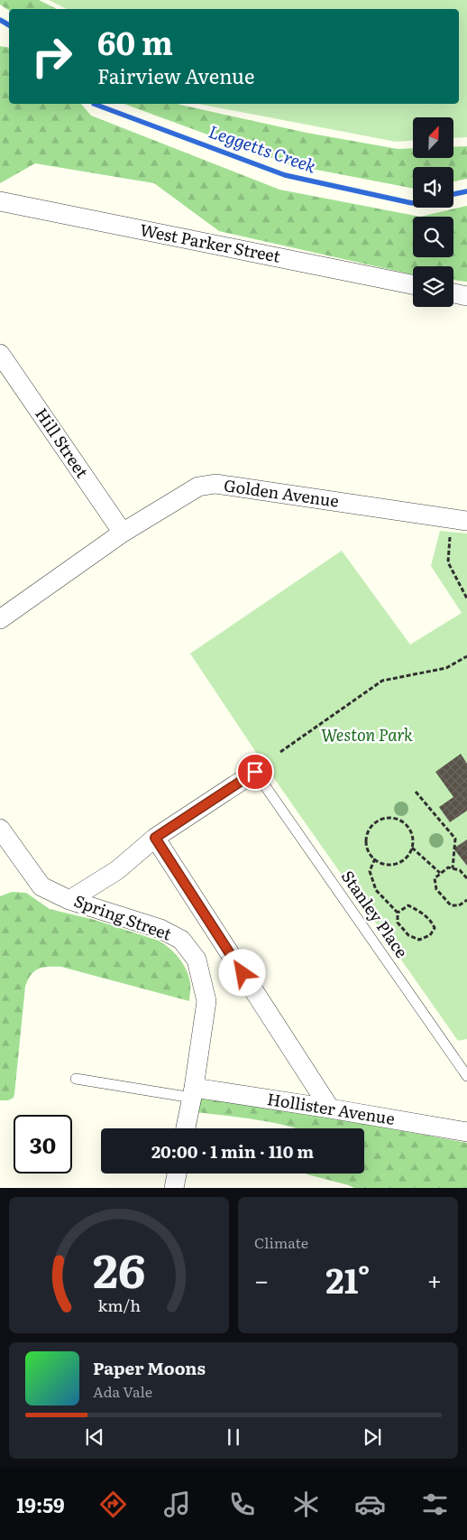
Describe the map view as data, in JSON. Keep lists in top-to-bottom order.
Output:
{
  "streets": {
    "street": [
      "West Parker Street",
      "Hill Street",
      "Golden Avenue",
      "Spring Street",
      "Hollister Avenue"
    ],
    "lane": ["Stanley Place"]
  },
  "crossings": [
    ["Hill Street", "Golden Avenue"],
    ["Spring Street", "Hollister Avenue"]
  ],
  "water": ["Leggetts Creek"],
  "parks": ["Weston Park"],
  "north": "top right",
  "page": {
    "turn": ["60 m", "Fairview Avenue"],
    "limit": "30",
    "trip": "20:00 · 1 min · 110 m",
    "tile": "Climate",
    "heat": ["−", "21°", "+"],
    "song": ["Paper Moons", "Ada Vale"],
    "tabs": "19:59",
    "gauge": ["26", "km/h"]
  }
}
